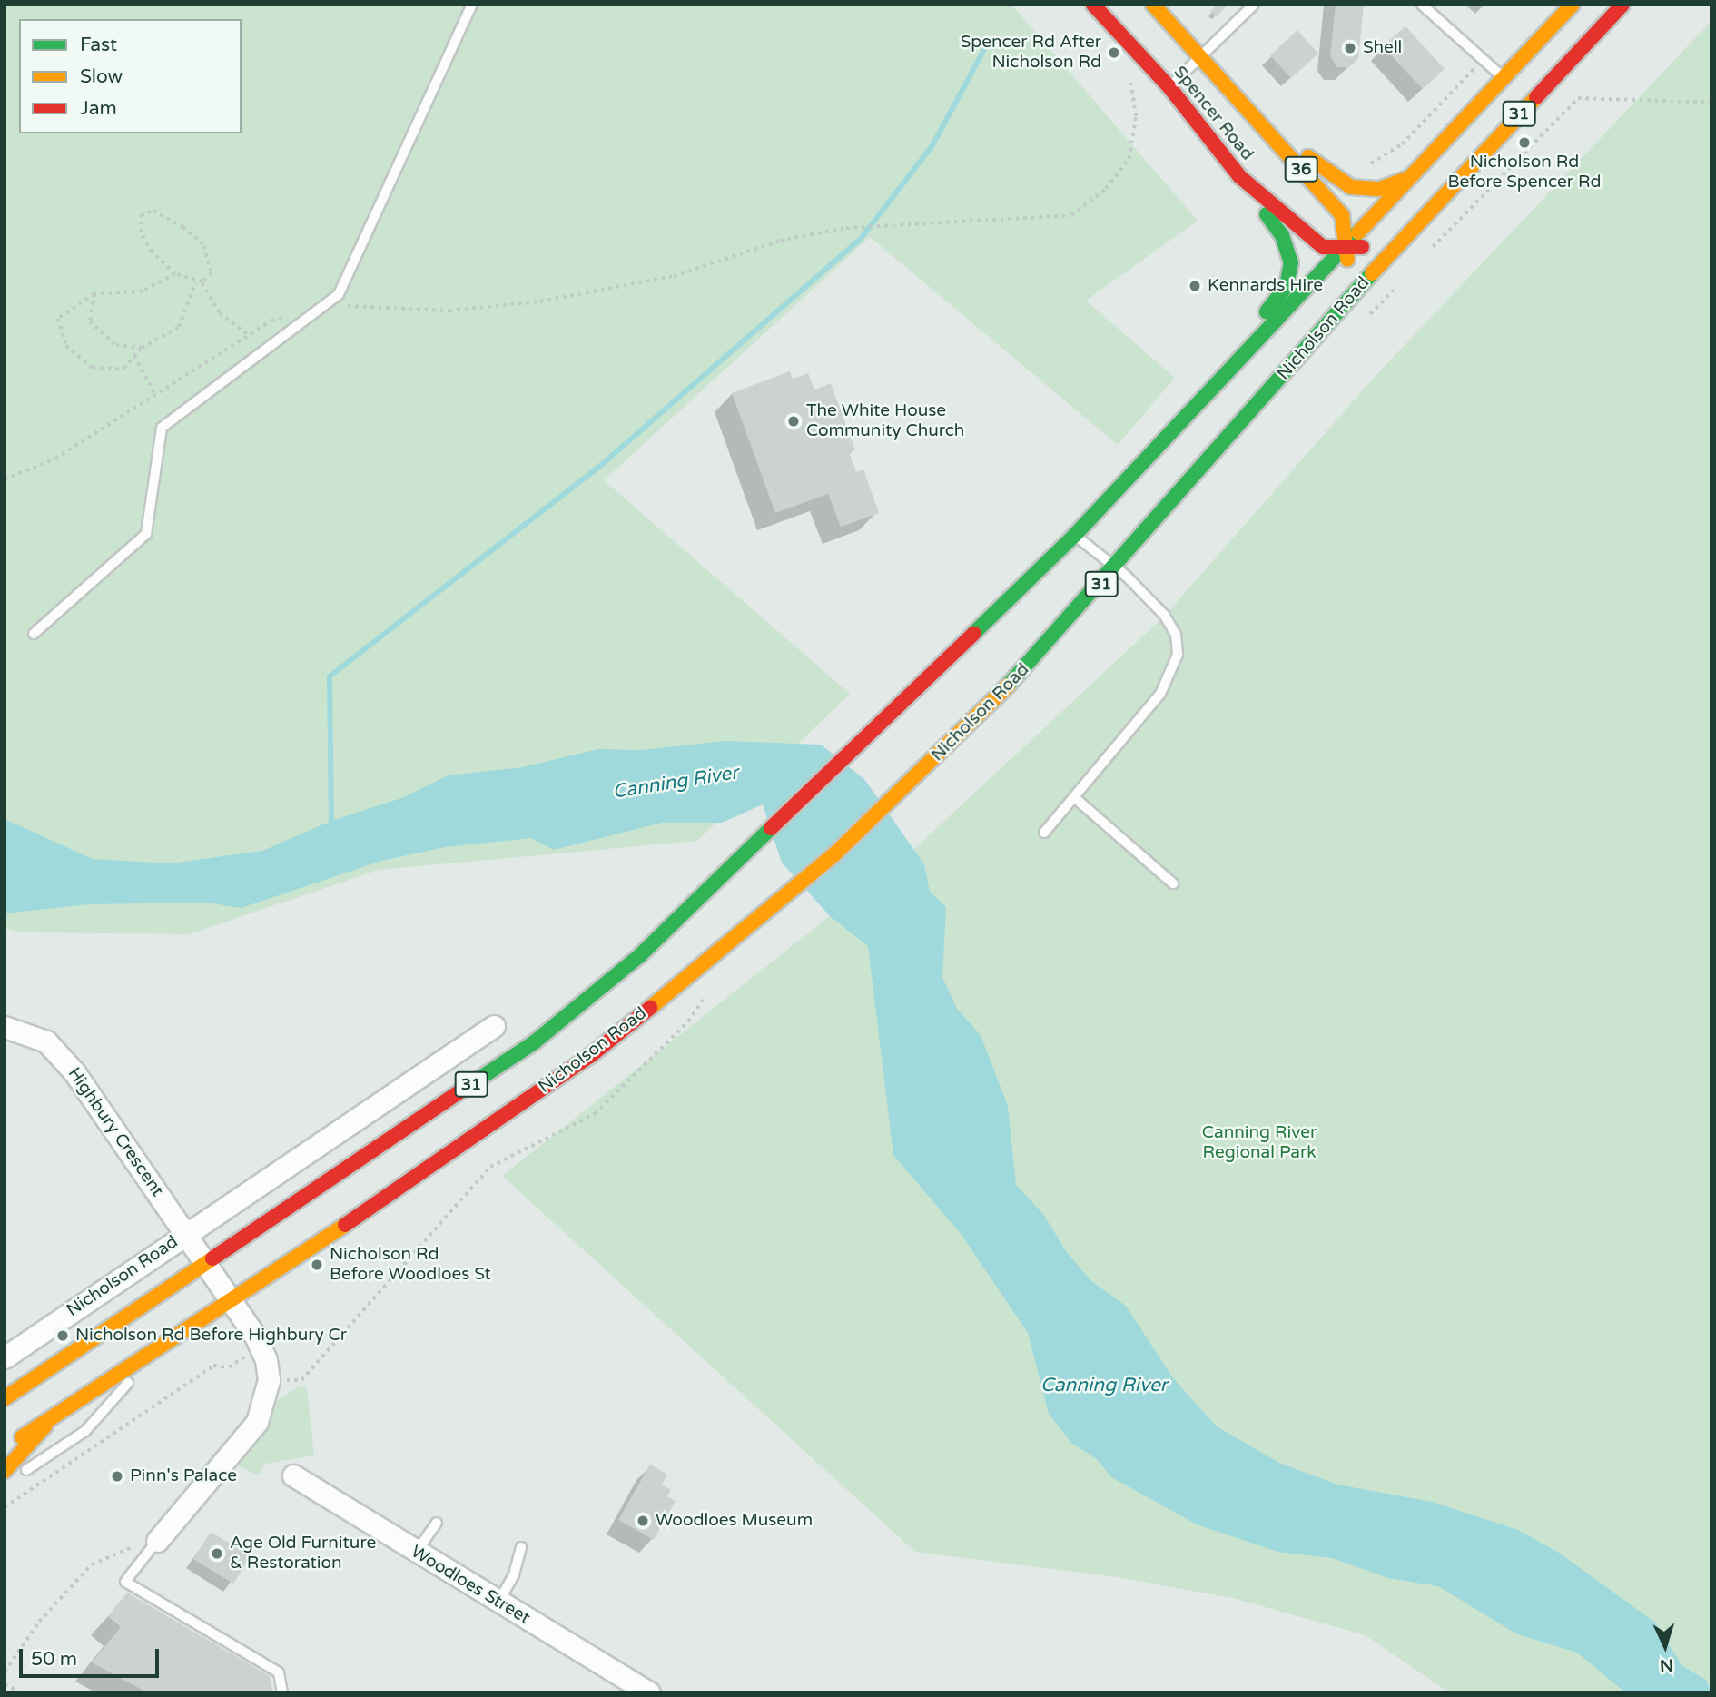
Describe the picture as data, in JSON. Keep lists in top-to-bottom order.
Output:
{
  "streets": {
    "main road": [
      "Spencer Road",
      "31",
      "36",
      "Nicholson Road"
    ],
    "street": ["Highbury Crescent", "Woodloes Street"]
  },
  "crossings": [
    ["Spencer Road", "36"],
    ["Spencer Road", "Nicholson Road"],
    ["36", "Nicholson Road"],
    ["Nicholson Road", "Highbury Crescent"]
  ],
  "water": ["Canning River"],
  "parks": ["Canning River Regional Park"],
  "places": [
    "Shell",
    "Spencer Rd After Nicholson Rd",
    "Nicholson Rd Before Spencer Rd",
    "Kennards Hire",
    "The White House Community Church",
    "Nicholson Rd Before Woodloes St",
    "Nicholson Rd Before Highbury Cr",
    "Pinn's Palace",
    "Woodloes Museum",
    "Age Old Furniture & Restoration"
  ],
  "legend": ["Fast", "Slow", "Jam"],
  "scale_bar": "50 m",
  "north": "bottom"
}
